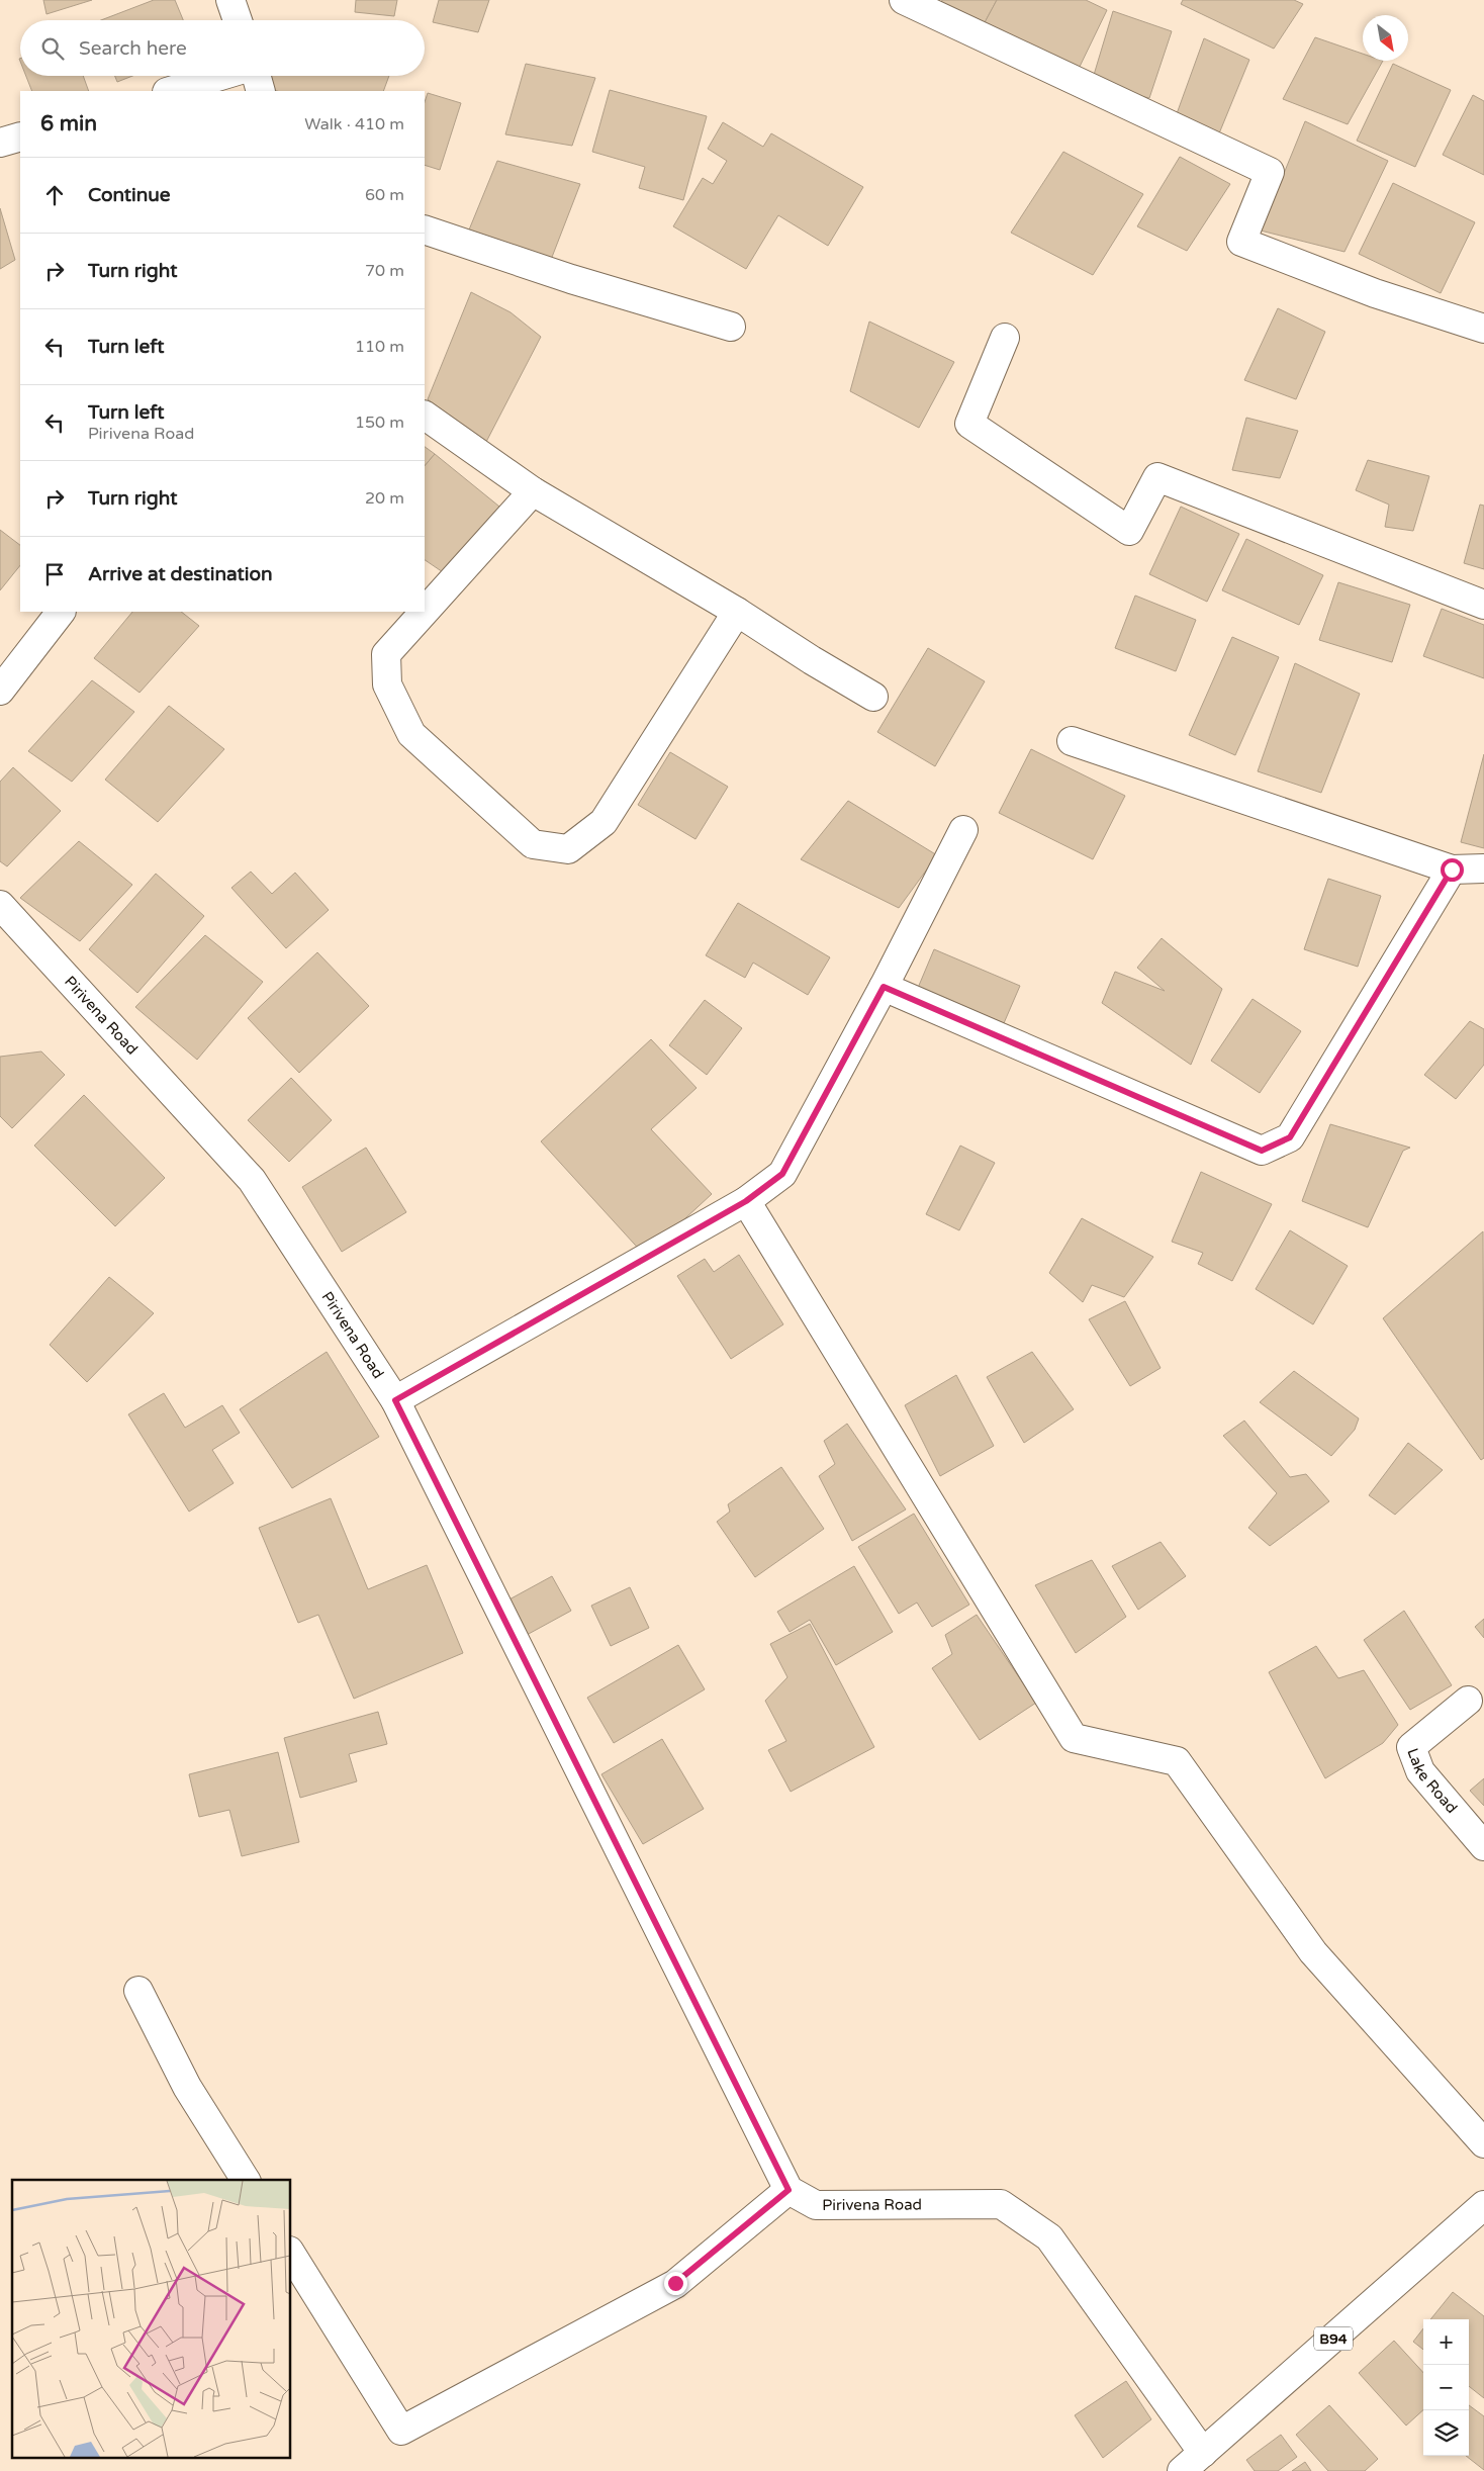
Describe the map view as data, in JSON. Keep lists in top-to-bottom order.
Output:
{
  "streets": {
    "street": ["Pirivena Road", "Lake Road", "B94"]
  },
  "crossings": [
    ["Pirivena Road", "B94"]
  ],
  "north": "bottom right",
  "page": {
    "search": "Search here",
    "heading": ["6 min", "Walk · 410 m"],
    "list": [
      ["Continue", "60 m"],
      ["Turn right", "70 m"],
      ["Turn left", "110 m"],
      ["Turn left", "Pirivena Road", "150 m"],
      ["Turn right", "20 m"],
      "Arrive at destination"
    ],
    "map_buttons": ["+", "−"]
  }
}
